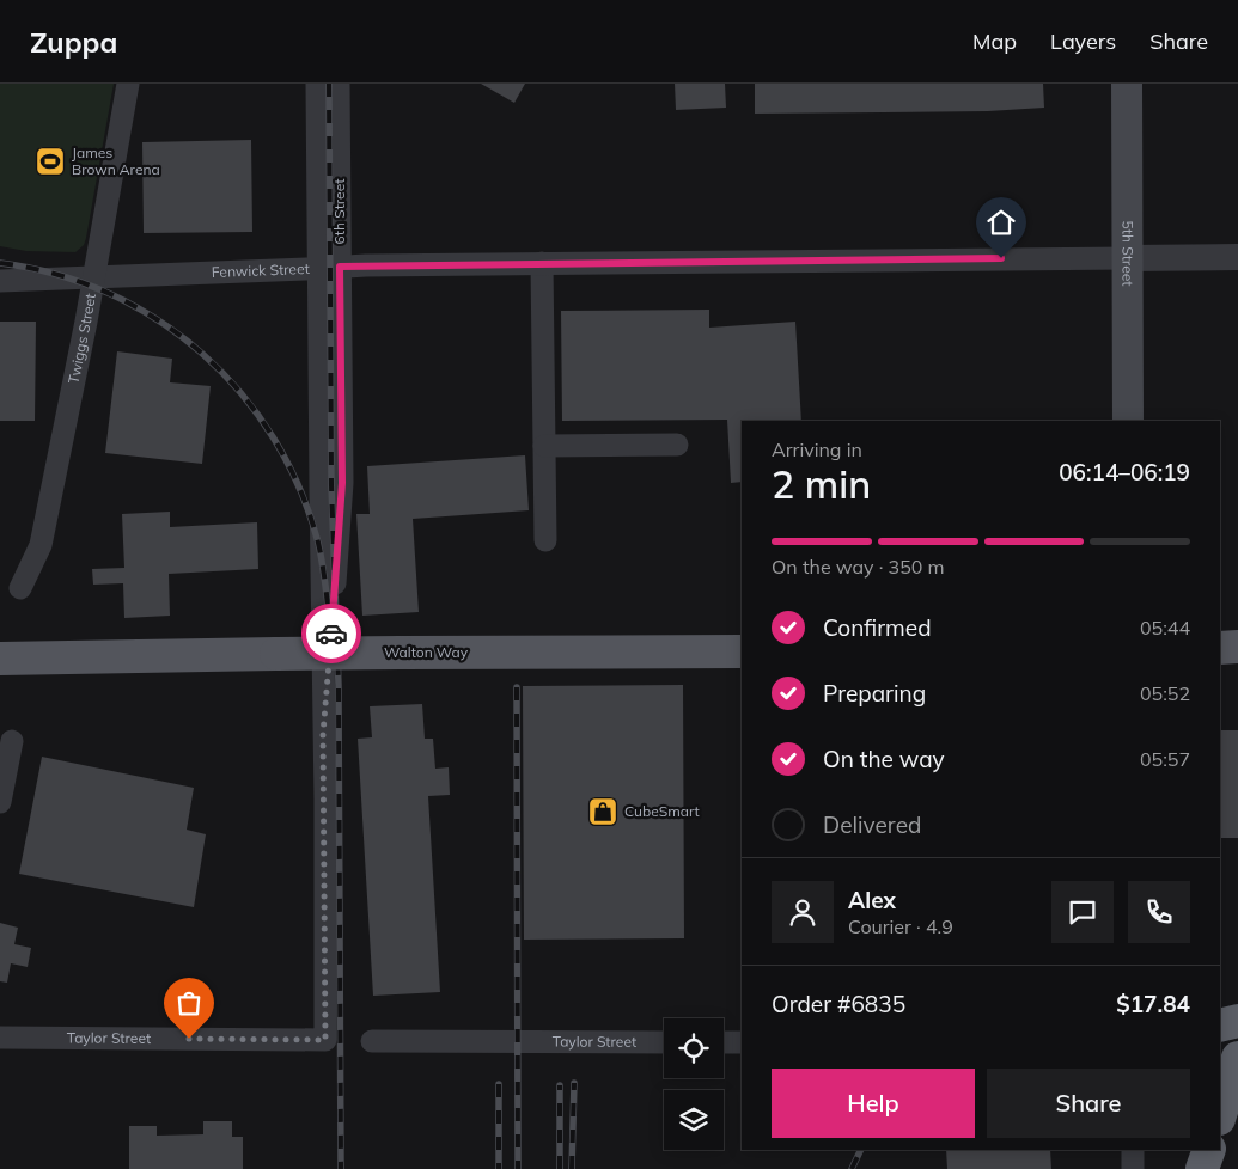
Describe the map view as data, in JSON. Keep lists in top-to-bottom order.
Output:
{
  "streets": {
    "main road": ["5th Street", "Walton Way"],
    "street": [
      "6th Street",
      "Fenwick Street",
      "Twiggs Street",
      "Taylor Street"
    ]
  },
  "crossings": [
    ["6th Street", "Fenwick Street"],
    ["6th Street", "Taylor Street"],
    ["5th Street", "Fenwick Street"],
    ["Fenwick Street", "Twiggs Street"]
  ],
  "places": {
    "sports": ["James Brown Arena"],
    "shop": ["CubeSmart"]
  },
  "page": {
    "header": "Zuppa",
    "nav": ["Map", "Layers", "Share"],
    "heading": ["2 min", "Arriving in", "06:14–06:19"],
    "panel": [
      "Alex",
      "Courier · 4.9",
      "Order #6835",
      "$17.84"
    ],
    "bar": "On the way · 350 m",
    "list": [
      ["Confirmed", "05:44"],
      ["Preparing", "05:52"],
      ["On the way", "05:57"],
      "Delivered"
    ],
    "buttons": ["Help", "Share"]
  }
}
